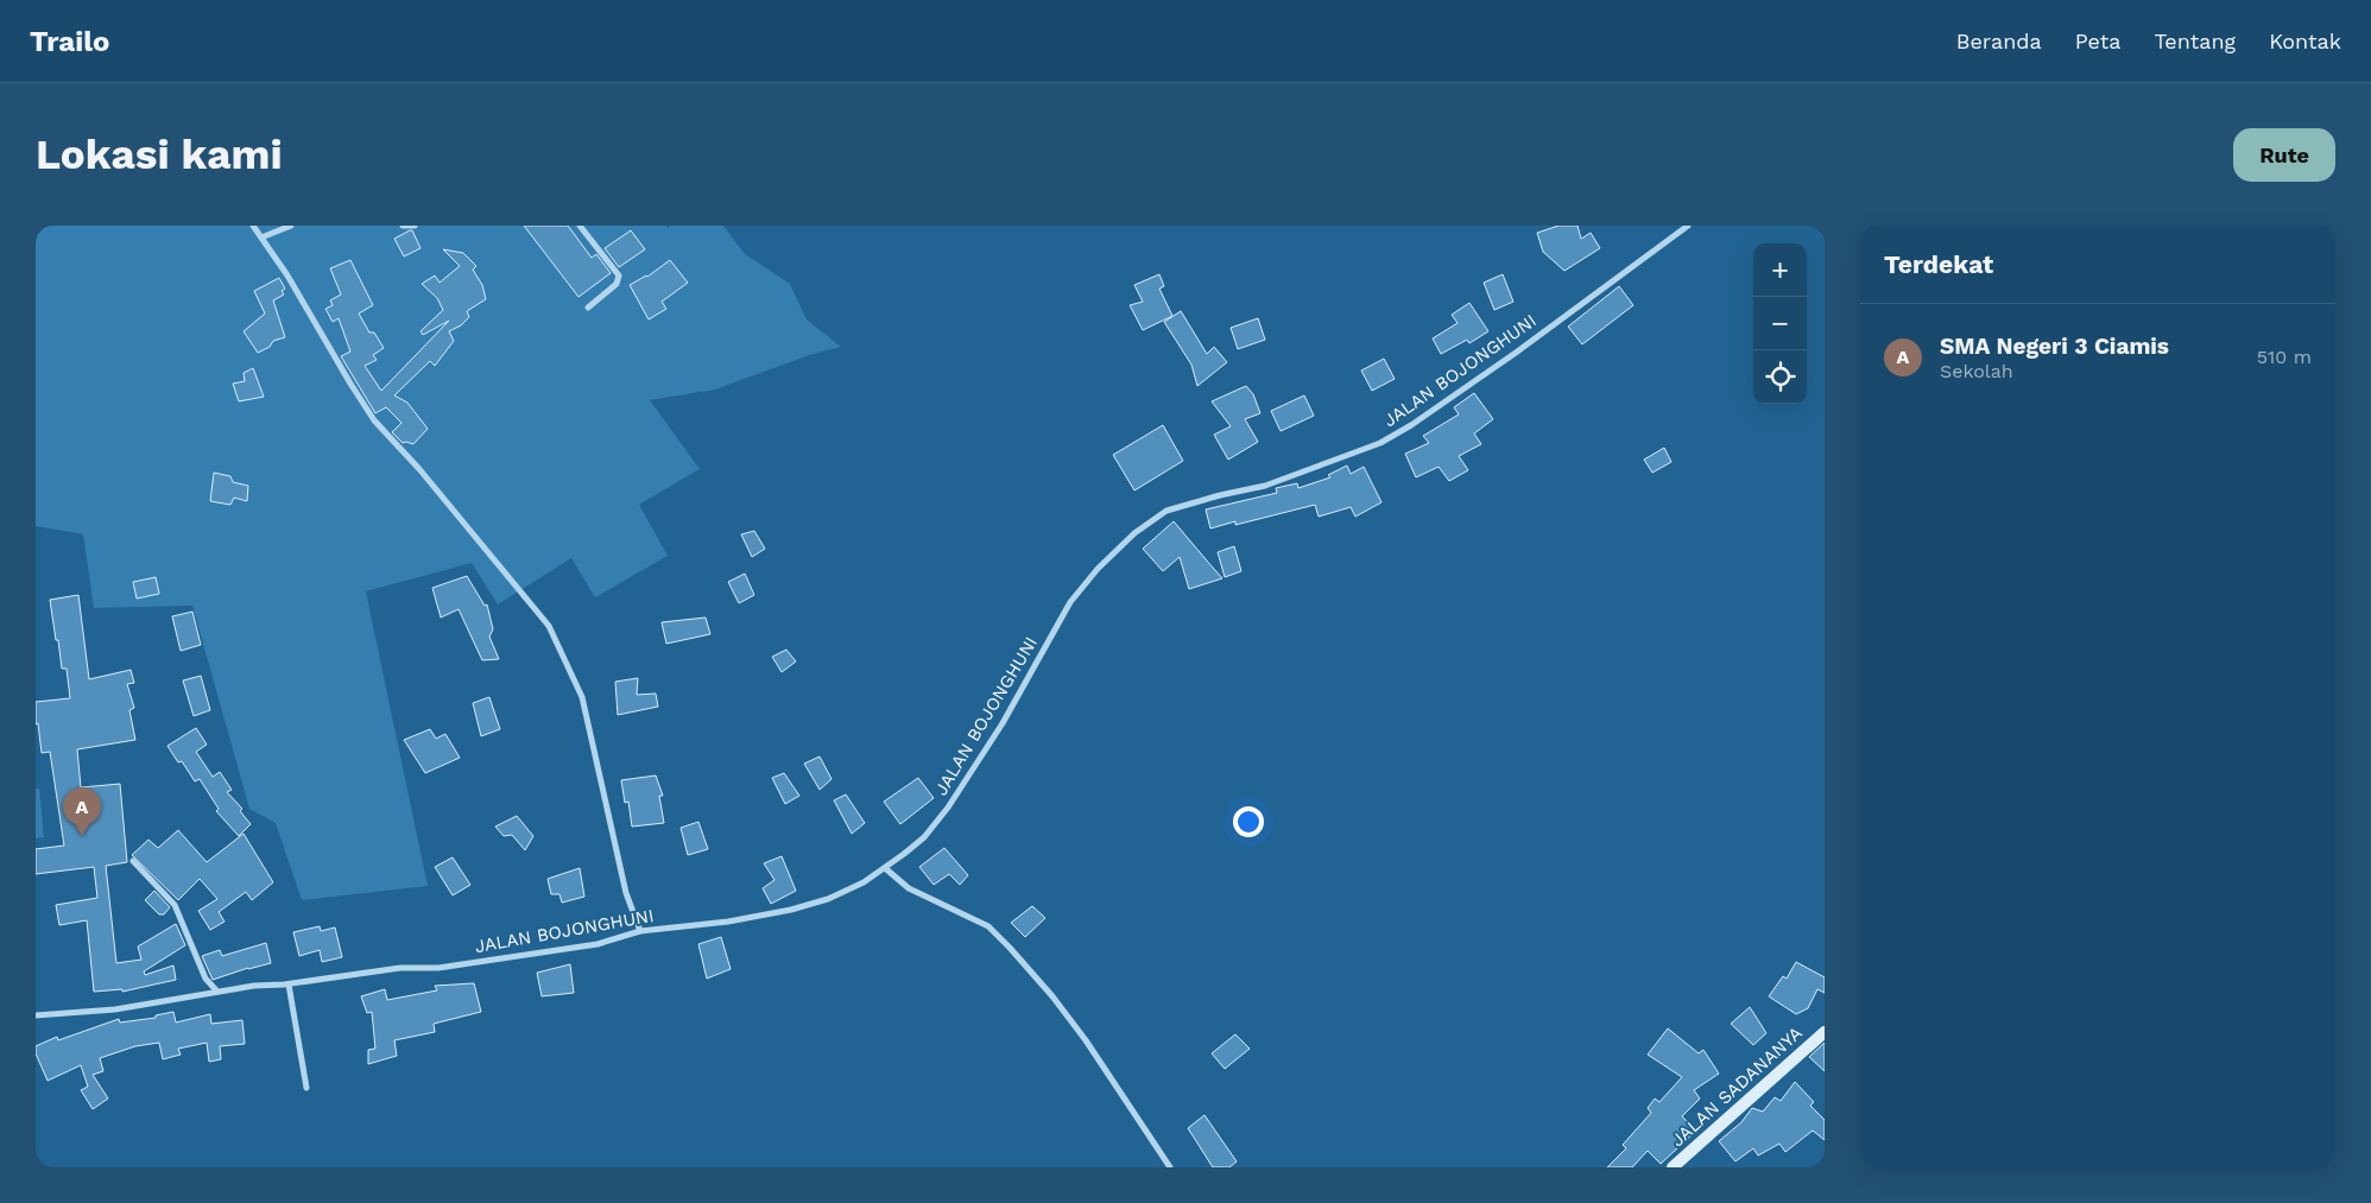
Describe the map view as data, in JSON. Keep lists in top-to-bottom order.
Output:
{
  "streets": {
    "street": ["JALAN BOJONGHUNI", "JALAN SADANANYA"]
  },
  "page": {
    "header": "Trailo",
    "nav": [
      "Beranda",
      "Peta",
      "Tentang",
      "Kontak"
    ],
    "buttons": "Rute",
    "title": "Lokasi kami",
    "heading": "Terdekat",
    "map_buttons": ["+", "−"],
    "list": [
      {
        "mark": "A",
        "name": "SMA Negeri 3 Ciamis",
        "note": "Sekolah",
        "value": "510 m"
      }
    ],
    "pins": "A"
  }
}
